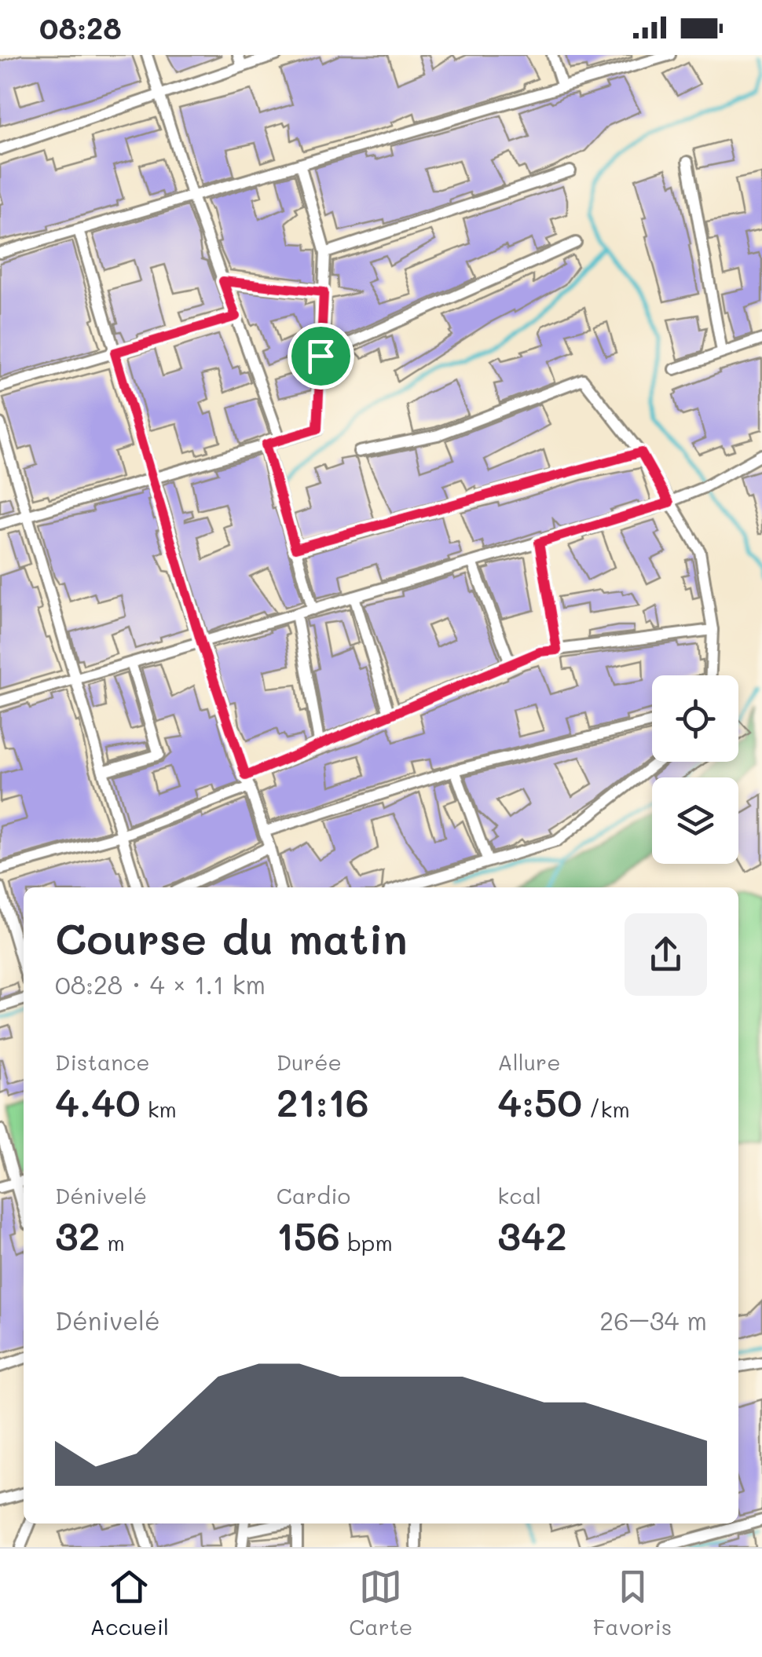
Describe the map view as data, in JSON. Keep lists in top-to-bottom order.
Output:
{
  "page": {
    "status": "08:28",
    "heading": ["Course du matin", "08:28 · 4 × 1.1 km"],
    "stats": [
      ["Distance", "4.40 km"],
      ["Durée", "21:16"],
      ["Allure", "4:50 /km"],
      ["Dénivelé", "32 m"],
      ["Cardio", "156 bpm"],
      ["kcal", "342"]
    ],
    "chart": ["Dénivelé", "26–34 m"],
    "tabs": ["Accueil", "Carte", "Favoris"]
  }
}
